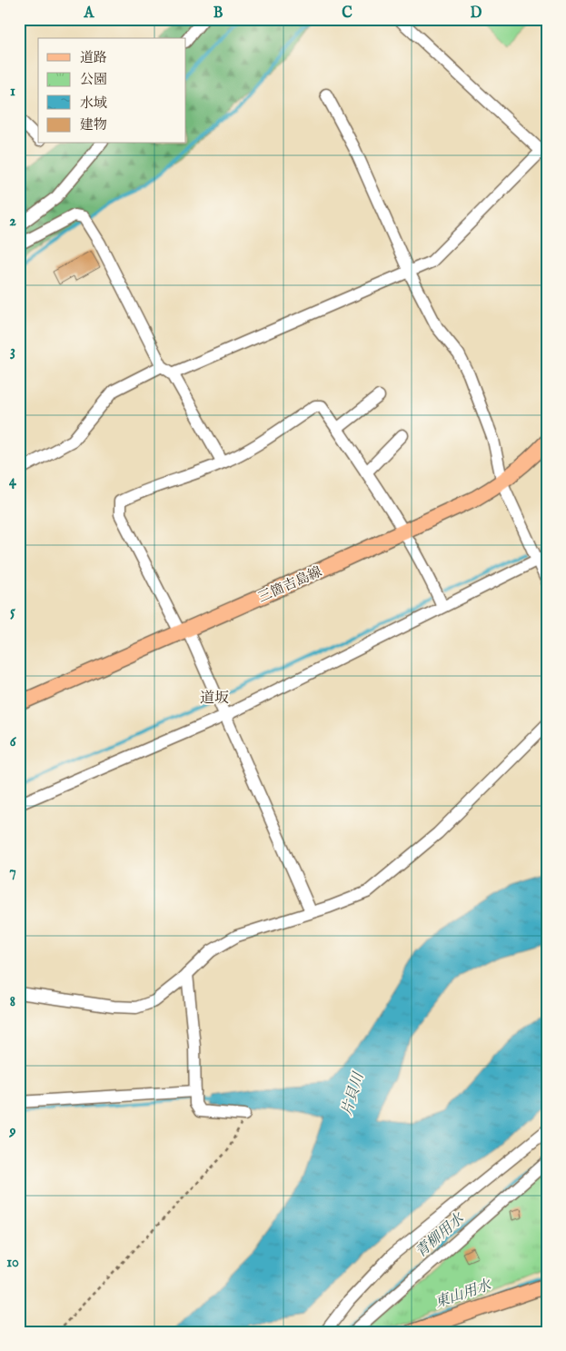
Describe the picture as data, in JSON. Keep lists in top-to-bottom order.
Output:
{
  "streets": {
    "main road": ["三箇吉島線"]
  },
  "districts": ["道坂"],
  "water": ["片貝川", "青柳用水", "東山用水"],
  "legend": [
    "道路",
    "公園",
    "水域",
    "建物"
  ],
  "grid": {
    "columns": [
      "A",
      "B",
      "C",
      "D"
    ],
    "rows": [
      "1",
      "2",
      "3",
      "4",
      "5",
      "6",
      "7",
      "8",
      "9",
      "10"
    ]
  }
}
